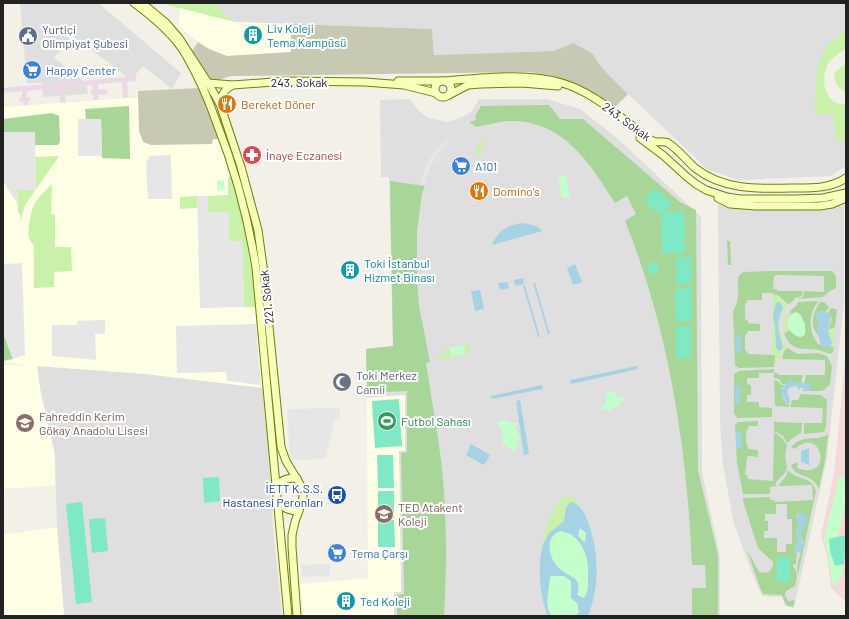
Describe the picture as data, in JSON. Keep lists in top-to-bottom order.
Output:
{
  "streets": {
    "street": ["243. Sokak", "221. Sokak"]
  },
  "crossings": [
    ["243. Sokak", "221. Sokak"]
  ],
  "places": {
    "building": ["Liv Koleji Tema Kampüsü", "Toki İstanbul Hizmet Binası", "Ted Koleji"],
    "public building": ["Yurtiçi Olimpiyat Şubesi"],
    "supermarket": ["Happy Center", "A101", "Tema Çarşı"],
    "restaurant": ["Bereket Döner", "Domino's"],
    "pharmacy": ["İnaye Eczanesi"],
    "mosque": ["Toki Merkez Camii"],
    "sports": ["Futbol Sahası"],
    "school or university": ["Fahreddin Kerim Gökay Anadolu Lisesi", "TED Atakent Koleji"],
    "bus stop": ["İETT K.S.S. Hastanesi Peronları"]
  }
}
